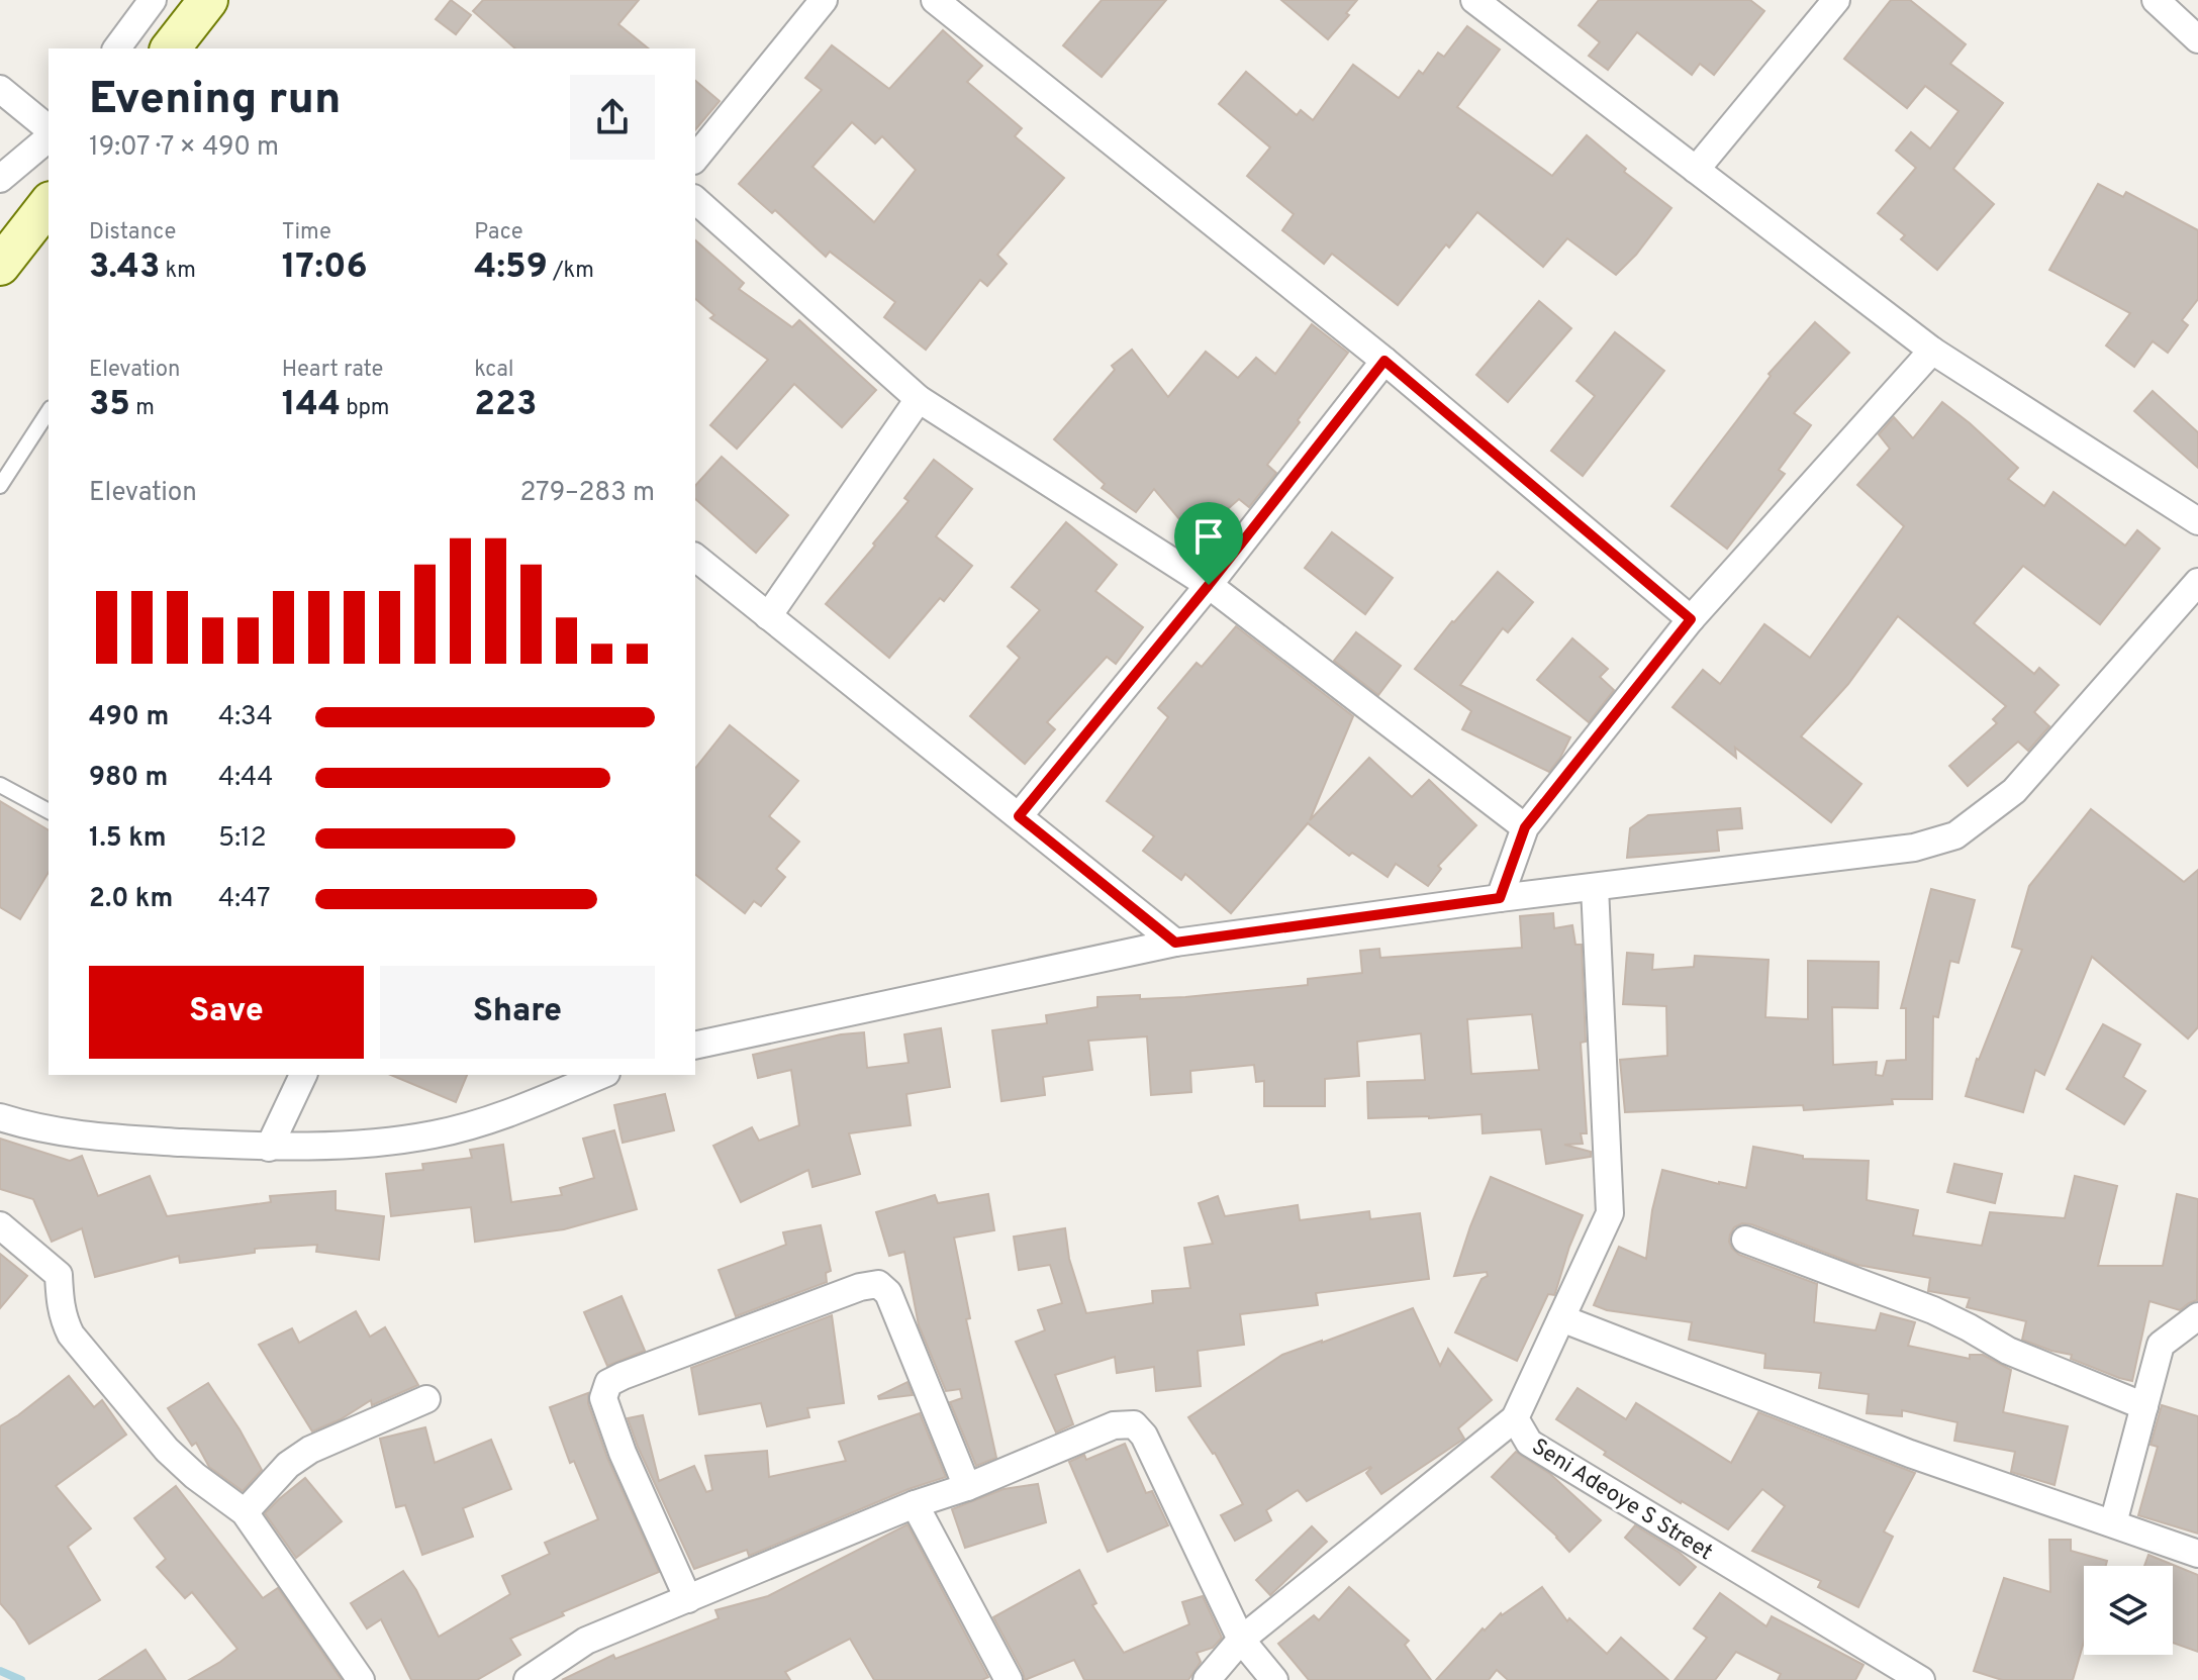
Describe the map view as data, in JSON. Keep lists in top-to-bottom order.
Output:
{
  "streets": {
    "street": ["Seni Adeoye S Street"]
  },
  "page": {
    "heading": ["Evening run", "19:07 · 7 × 490 m"],
    "stats": [
      ["Distance", "3.43 km"],
      ["Time", "17:06"],
      ["Pace", "4:59 /km"],
      ["Elevation", "35 m"],
      ["Heart rate", "144 bpm"],
      ["kcal", "223"]
    ],
    "chart": ["Elevation", "279–283 m"],
    "list": [
      {
        "name": "490 m",
        "note": "4:34"
      },
      {
        "name": "980 m",
        "note": "4:44"
      },
      {
        "name": "1.5 km",
        "note": "5:12"
      },
      {
        "name": "2.0 km",
        "note": "4:47"
      }
    ],
    "buttons": ["Save", "Share"]
  }
}
